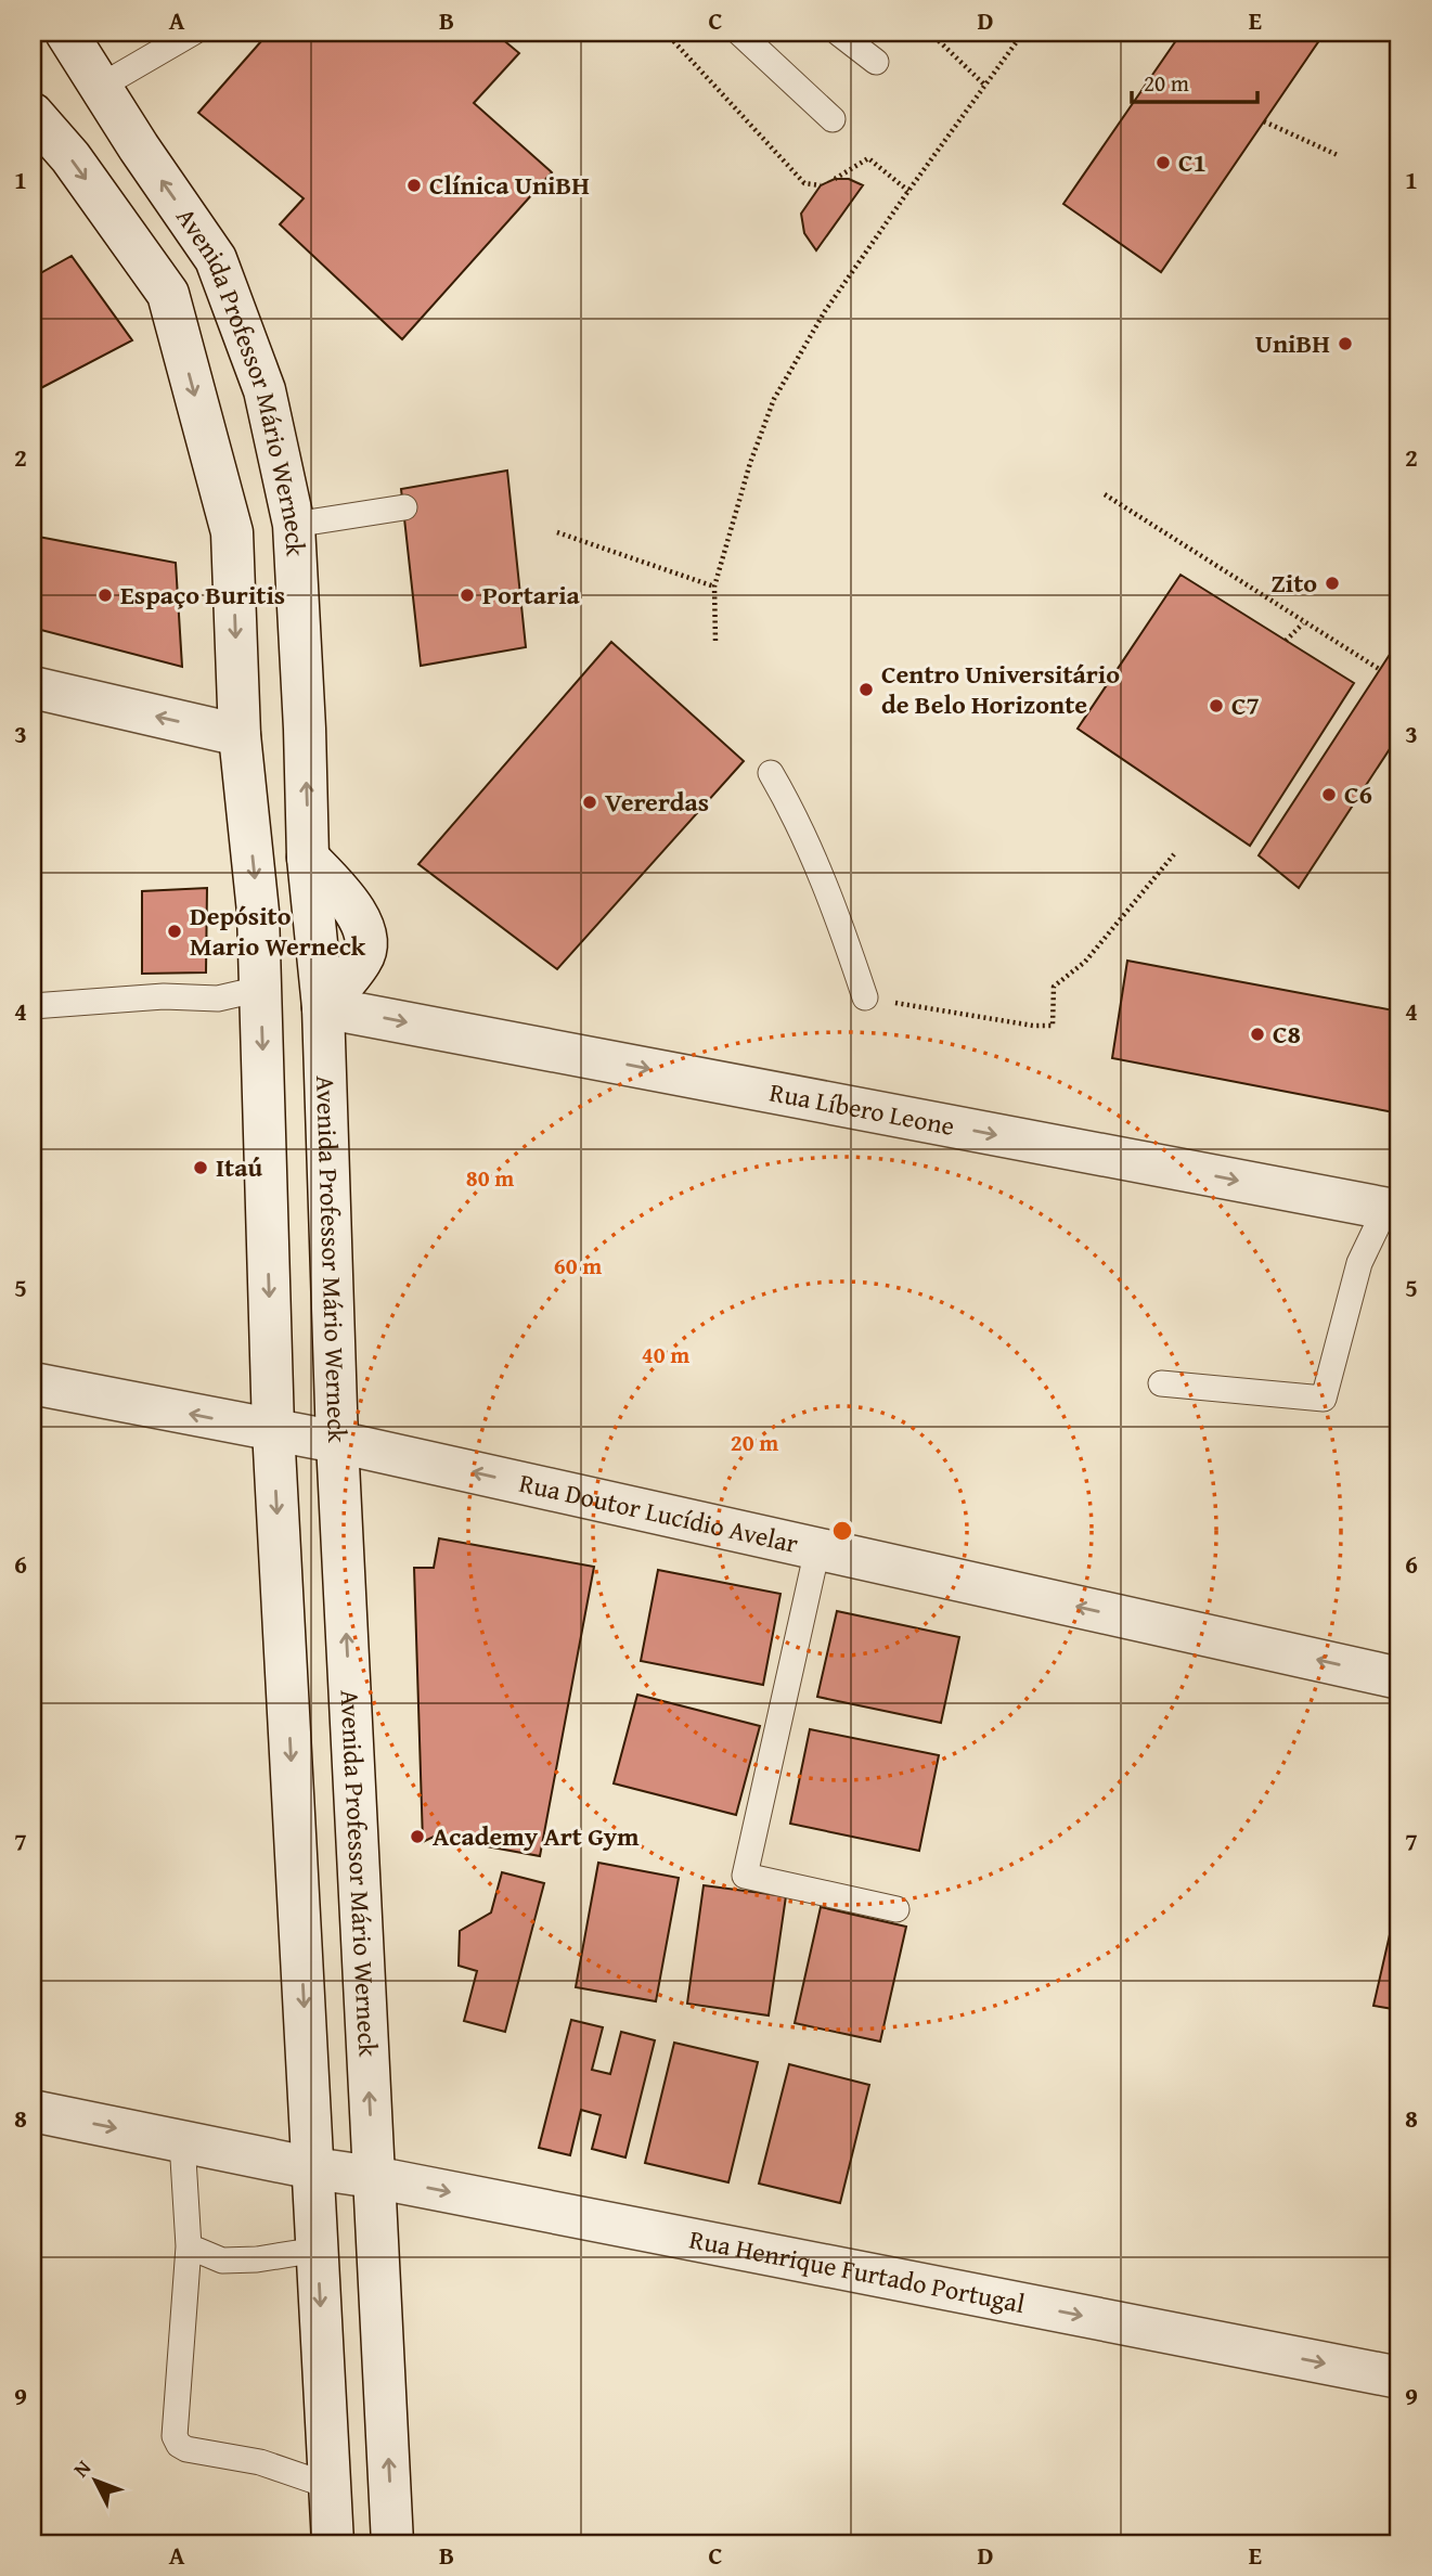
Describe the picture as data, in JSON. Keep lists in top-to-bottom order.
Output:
{
  "streets": {
    "main road": [
      "Avenida Professor Mário Werneck",
      "Rua Líbero Leone",
      "Rua Doutor Lucídio Avelar",
      "Rua Henrique Furtado Portugal"
    ]
  },
  "crossings": [
    ["Avenida Professor Mário Werneck", "Rua Líbero Leone"],
    ["Avenida Professor Mário Werneck", "Rua Doutor Lucídio Avelar"],
    ["Avenida Professor Mário Werneck", "Rua Henrique Furtado Portugal"]
  ],
  "one_way": ["Rua Líbero Leone", "Rua Doutor Lucídio Avelar", "Rua Henrique Furtado Portugal"],
  "places": [
    "C1",
    "Clínica UniBH",
    "UniBH",
    "Zito",
    "Espaço Buritis",
    "Portaria",
    "Centro Universitário de Belo Horizonte",
    "C7",
    "C6",
    "Vererdas",
    "Depósito Mario Werneck",
    "C8",
    "Itaú",
    "Academy Art Gym"
  ],
  "scale_bar": "20 m",
  "north": "top left",
  "grid": {
    "columns": [
      "A",
      "B",
      "C",
      "D",
      "E"
    ],
    "rows": [
      "1",
      "2",
      "3",
      "4",
      "5",
      "6",
      "7",
      "8",
      "9"
    ]
  },
  "rings": [
    "80 m",
    "60 m",
    "40 m",
    "20 m"
  ]
}
